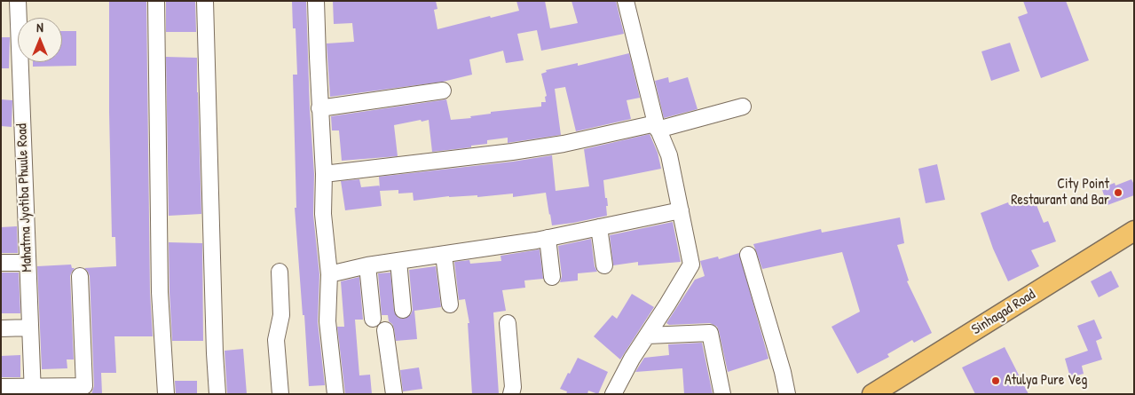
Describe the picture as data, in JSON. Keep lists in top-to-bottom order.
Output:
{
  "streets": {
    "main road": ["Sinhagad Road"],
    "street": ["Mahatma Jyotiba Phuule Road"]
  },
  "places": ["City Point Restaurant and Bar", "Atulya Pure Veg"],
  "north": "top"
}
